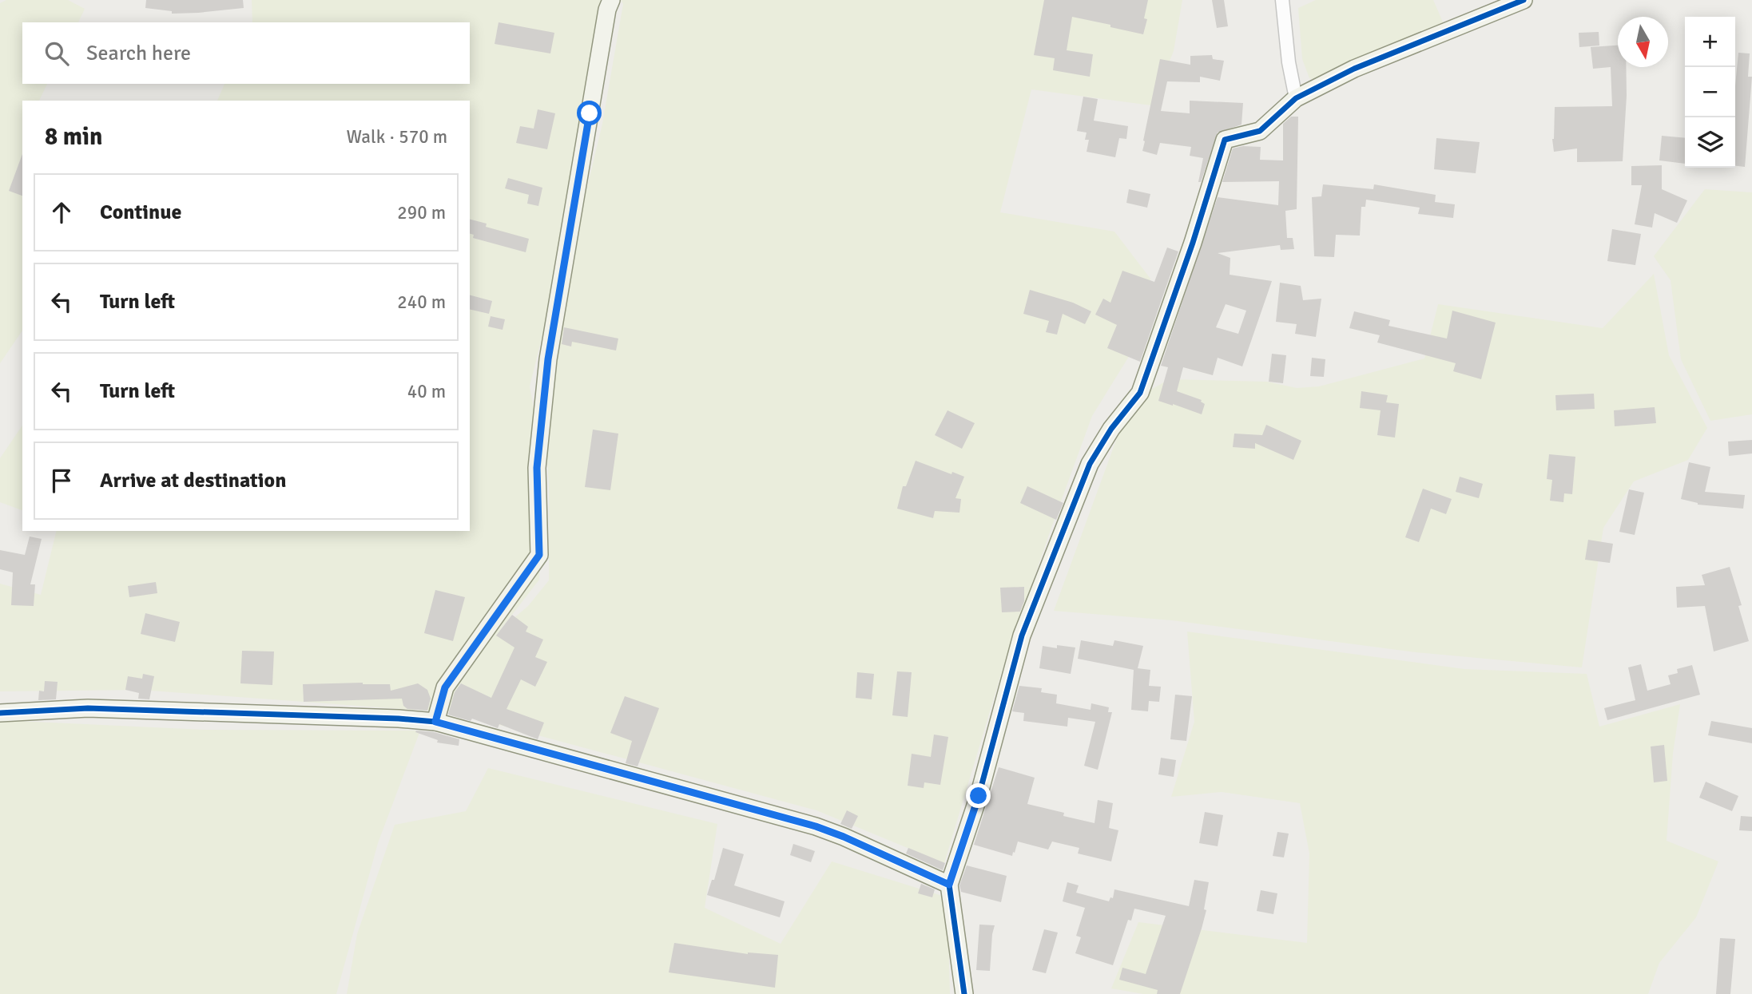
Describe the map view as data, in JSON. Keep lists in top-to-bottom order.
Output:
{
  "north": "bottom",
  "page": {
    "map_buttons": ["+", "−"],
    "search": "Search here",
    "heading": ["8 min", "Walk · 570 m"],
    "list": [
      ["Continue", "290 m"],
      ["Turn left", "240 m"],
      ["Turn left", "40 m"],
      "Arrive at destination"
    ]
  }
}
